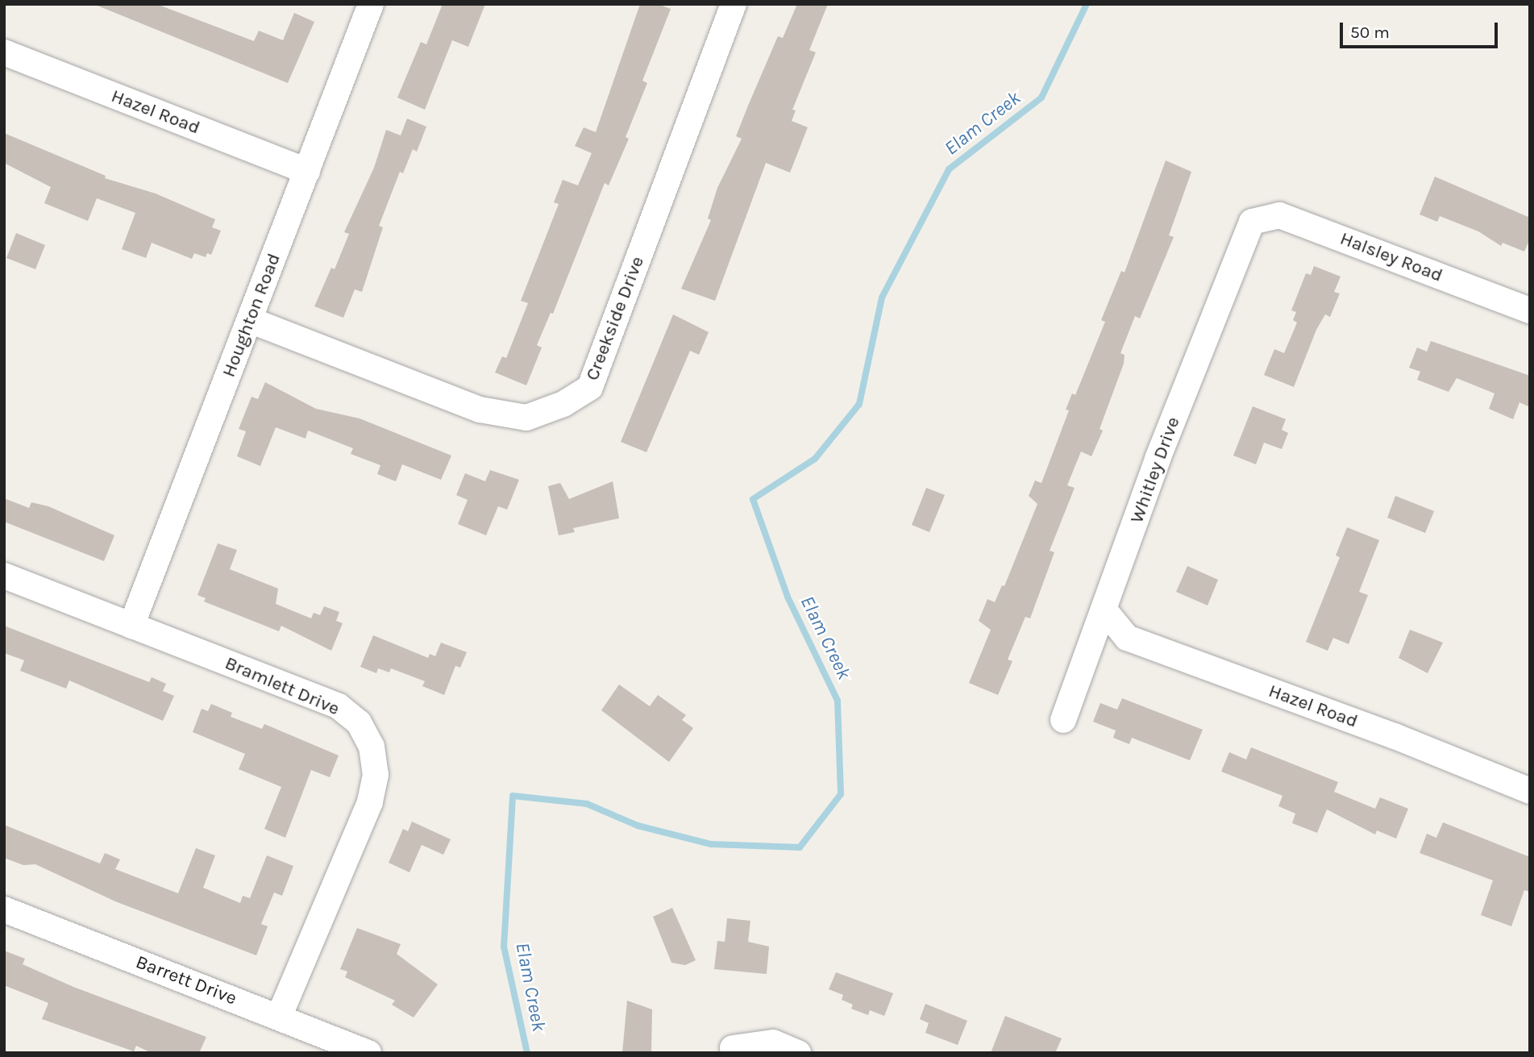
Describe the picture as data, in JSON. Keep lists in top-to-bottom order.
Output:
{
  "streets": {
    "street": [
      "Hazel Road",
      "Halsley Road",
      "Houghton Road",
      "Creekside Drive",
      "Whitley Drive",
      "Bramlett Drive",
      "Barrett Drive"
    ]
  },
  "crossings": [
    ["Hazel Road", "Houghton Road"],
    ["Hazel Road", "Whitley Drive"],
    ["Halsley Road", "Whitley Drive"],
    ["Houghton Road", "Creekside Drive"],
    ["Houghton Road", "Bramlett Drive"],
    ["Bramlett Drive", "Barrett Drive"]
  ],
  "water": ["Elam Creek"],
  "scale_bar": "50 m"
}
